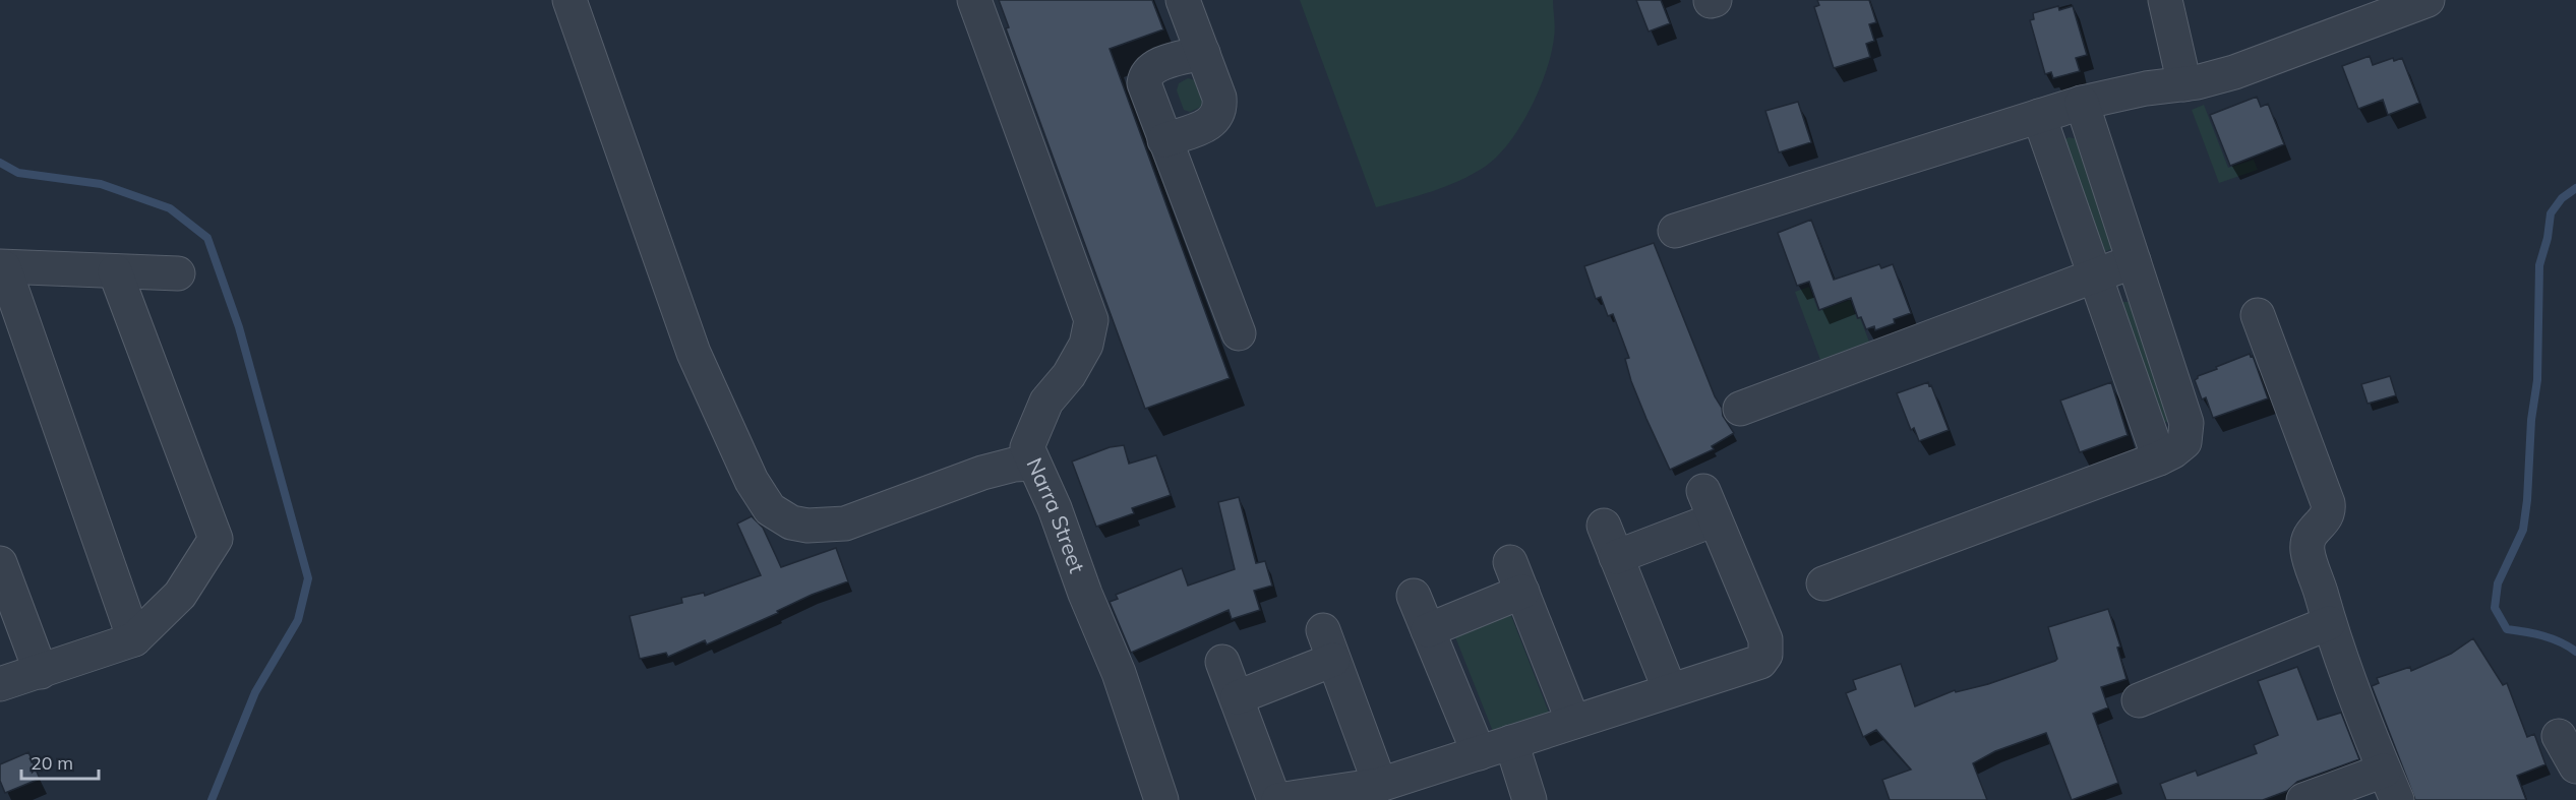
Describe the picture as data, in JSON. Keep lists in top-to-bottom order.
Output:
{
  "streets": {
    "street": ["Narra Street"]
  },
  "scale_bar": "20 m"
}
